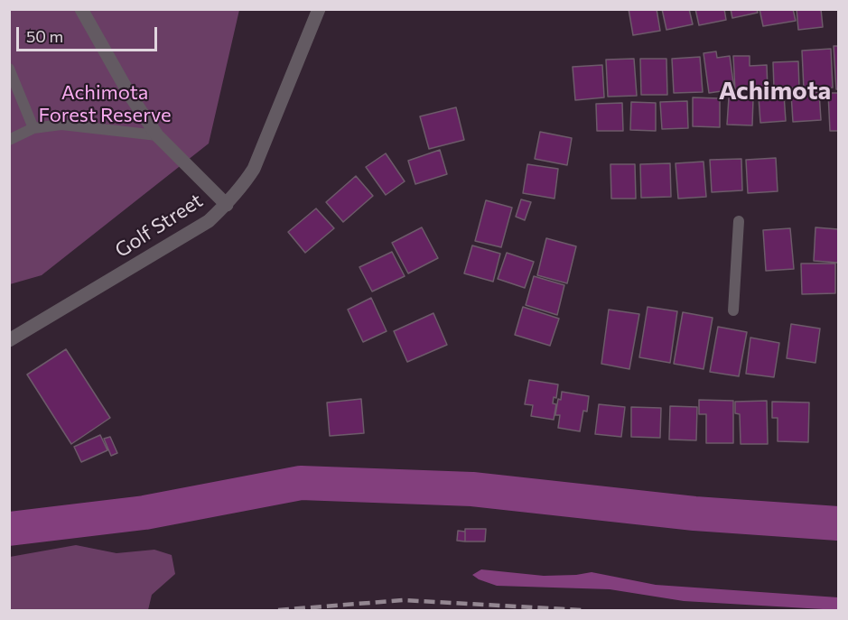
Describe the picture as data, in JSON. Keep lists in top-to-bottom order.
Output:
{
  "streets": {
    "street": ["Golf Street"]
  },
  "districts": ["Achimota"],
  "parks": ["Achimota Forest Reserve"],
  "scale_bar": "50 m"
}
